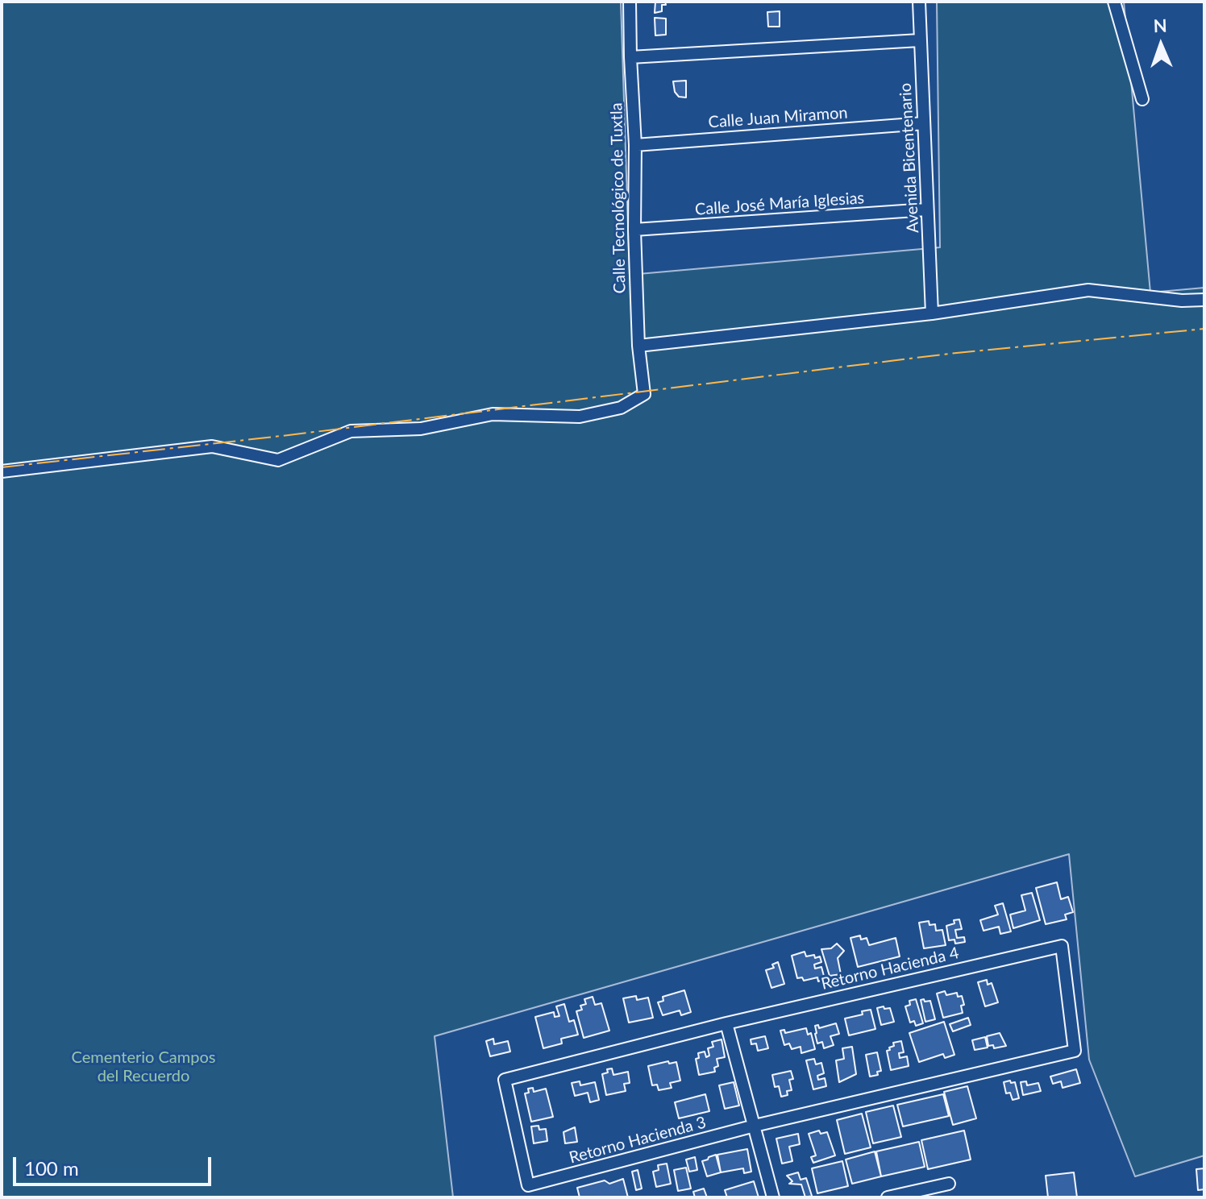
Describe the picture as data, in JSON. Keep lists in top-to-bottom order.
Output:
{
  "streets": {
    "street": [
      "Calle Juan Miramon",
      "Avenida Bicentenario",
      "Calle Tecnológico de Tuxtla",
      "Calle José María Iglesias",
      "Retorno Hacienda 4",
      "Retorno Hacienda 3"
    ]
  },
  "crossings": [
    ["Calle Juan Miramon", "Avenida Bicentenario"],
    ["Calle Juan Miramon", "Calle Tecnológico de Tuxtla"],
    ["Avenida Bicentenario", "Calle José María Iglesias"],
    ["Calle Tecnológico de Tuxtla", "Calle José María Iglesias"],
    ["Retorno Hacienda 4", "Retorno Hacienda 3"]
  ],
  "parks": ["Cementerio Campos del Recuerdo"],
  "scale_bar": "100 m",
  "north": "top"
}
